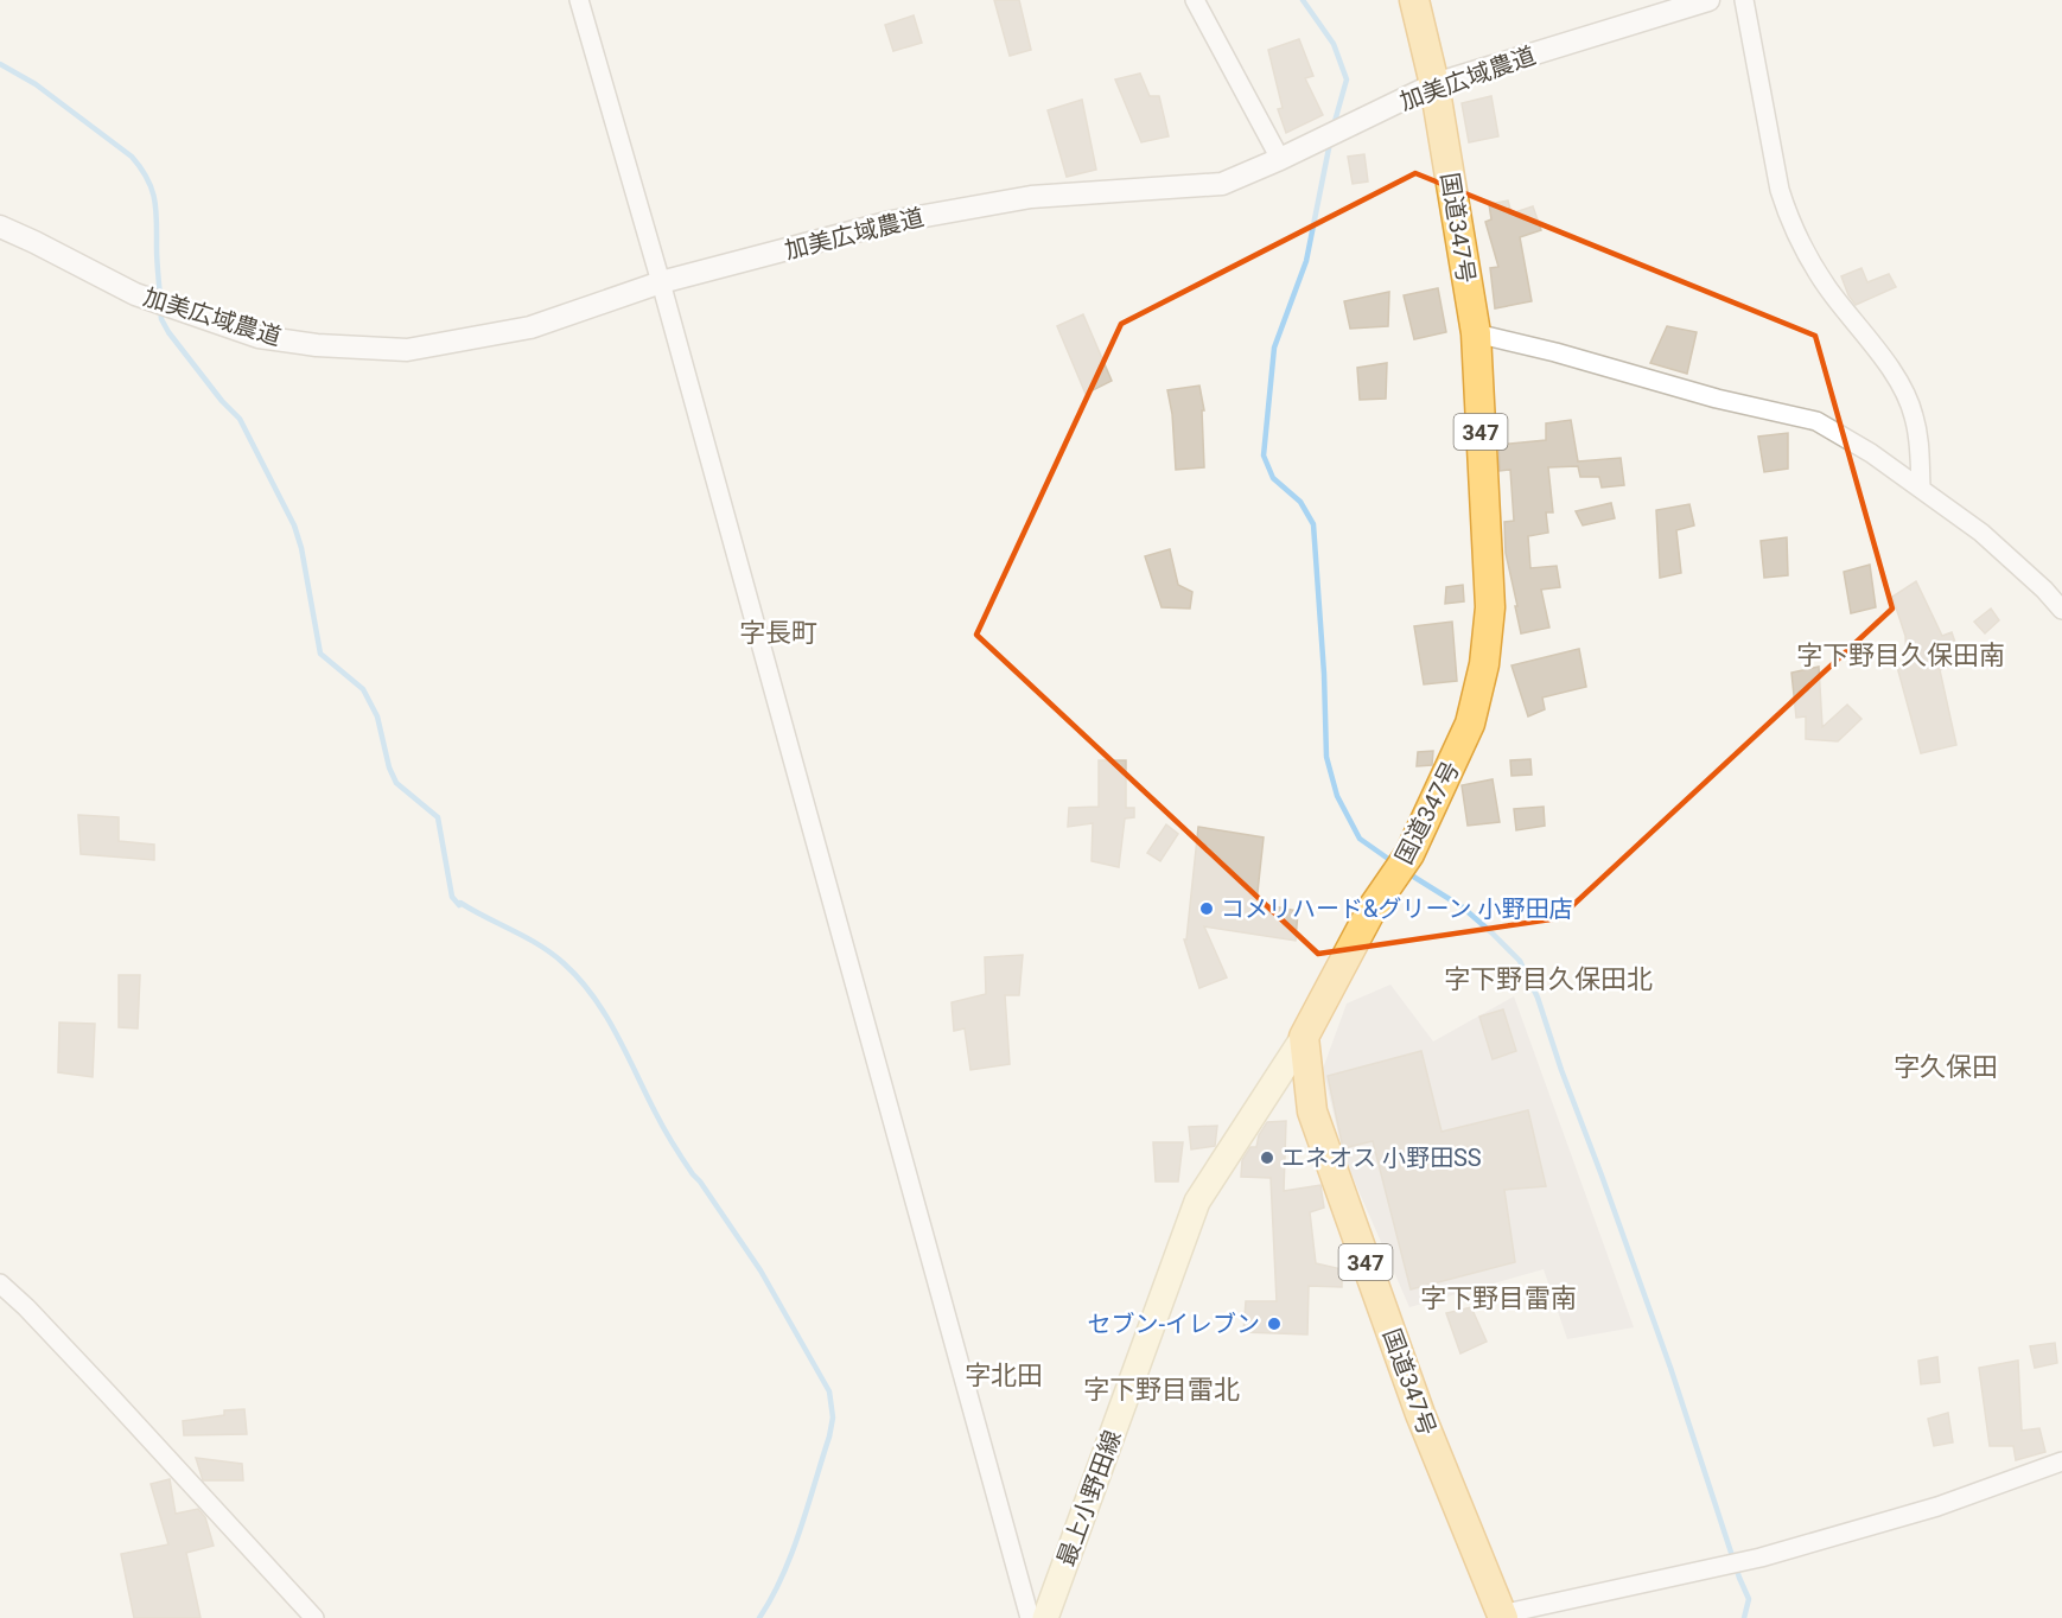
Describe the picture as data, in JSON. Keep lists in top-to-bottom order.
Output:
{
  "streets": {
    "highway": ["国道347号", "347"],
    "main road": ["最上小野田線"],
    "street": ["加美広域農道"]
  },
  "crossings": [
    ["加美広域農道", "国道347号"],
    ["国道347号", "最上小野田線"]
  ],
  "districts": [
    "字長町",
    "字下野目久保田南",
    "字下野目久保田北",
    "字久保田",
    "字下野目雷南",
    "字北田",
    "字下野目雷北"
  ],
  "places": ["コメリハード&グリーン 小野田店", "エネオス 小野田SS", "セブン-イレブン"]
}
